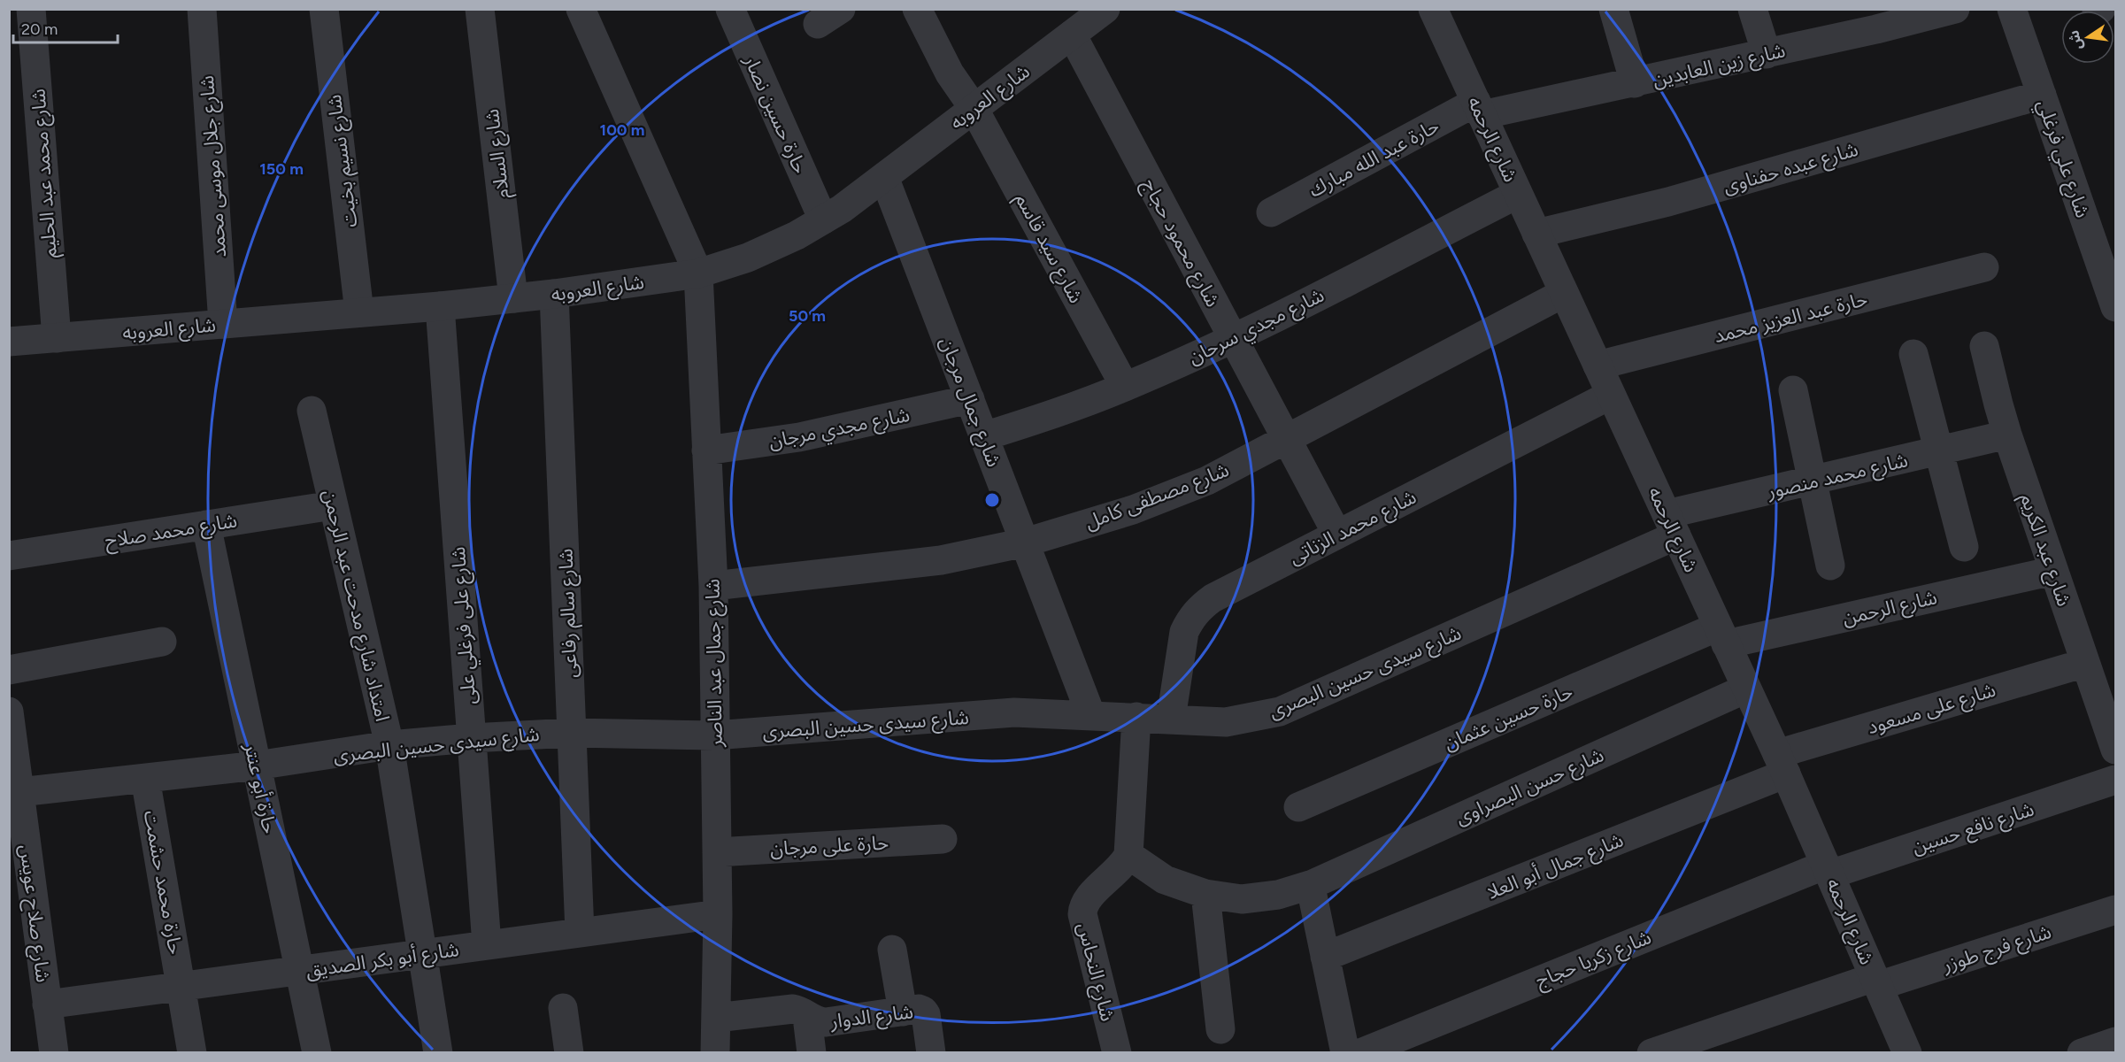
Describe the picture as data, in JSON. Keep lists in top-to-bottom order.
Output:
{
  "streets": {
    "street": [
      "شارع زين العابدين",
      "شارع العروبه",
      "حارة حسين نصار",
      "شارع الرحمه",
      "شارع السلام",
      "حارة عبد الله مبارك",
      "شارع علي فرغلي",
      "شارع نسيم بخيت",
      "شارع جلال موسى محمد",
      "شارع عبده حفناوى",
      "شارع محمد عبد الحليم",
      "شارع محمود حجاج",
      "شارع سيد قاسم",
      "حارة عبد العزيز محمد",
      "شارع مجدي سرحان",
      "شارع جمال مرجان",
      "شارع مجدي مرجان",
      "شارع محمد منصور",
      "شارع مصطفى كامل",
      "شارع محمد الزناتى",
      "شارع محمد صلاح",
      "شارع عبد الكريم",
      "امتداد شارع مدحت عبد الرحمن",
      "شارع الرحمن",
      "شارع سالم رفاعى",
      "شارع على فرغلي على",
      "شارع جمال عبد الناصر",
      "شارع سيدى حسين البصرى",
      "شارع على مسعود",
      "حارة حسين عثمان",
      "شارع حسن البصراوى",
      "حارة أبو عنتر",
      "شارع نافع حسين",
      "حارة على مرجان",
      "شارع جمال أبو العلا",
      "حارة محمد حشمت",
      "شارع صلاح عويس",
      "شارع فرج طوزر",
      "شارع زكريا حجاج",
      "شارع أبو بكر الصديق",
      "شارع النحاس",
      "شارع الدوار"
    ]
  },
  "crossings": [
    ["شارع زين العابدين", "شارع الرحمه"],
    ["شارع زين العابدين", "حارة عبد الله مبارك"],
    ["شارع العروبه", "حارة حسين نصار"],
    ["شارع العروبه", "شارع السلام"],
    ["شارع العروبه", "شارع نسيم بخيت"],
    ["شارع العروبه", "شارع جلال موسى محمد"],
    ["شارع العروبه", "شارع محمد عبد الحليم"],
    ["شارع العروبه", "شارع محمود حجاج"],
    ["شارع العروبه", "شارع سيد قاسم"],
    ["شارع العروبه", "شارع جمال مرجان"],
    ["شارع العروبه", "شارع سالم رفاعى"],
    ["شارع العروبه", "شارع على فرغلي على"],
    ["شارع العروبه", "شارع جمال عبد الناصر"],
    ["شارع الرحمه", "حارة عبد الله مبارك"],
    ["شارع الرحمه", "شارع عبده حفناوى"],
    ["شارع الرحمه", "حارة عبد العزيز محمد"],
    ["شارع الرحمه", "شارع مجدي سرحان"],
    ["شارع الرحمه", "شارع محمد منصور"],
    ["شارع الرحمه", "شارع مصطفى كامل"],
    ["شارع الرحمه", "شارع محمد الزناتى"],
    ["شارع الرحمه", "شارع الرحمن"],
    ["شارع الرحمه", "شارع سيدى حسين البصرى"],
    ["شارع الرحمه", "شارع على مسعود"],
    ["شارع الرحمه", "حارة حسين عثمان"],
    ["شارع الرحمه", "شارع حسن البصراوى"],
    ["شارع الرحمه", "شارع نافع حسين"],
    ["شارع الرحمه", "شارع جمال أبو العلا"],
    ["شارع الرحمه", "شارع فرج طوزر"],
    ["شارع الرحمه", "شارع زكريا حجاج"],
    ["شارع علي فرغلي", "شارع عبده حفناوى"],
    ["شارع محمود حجاج", "شارع مجدي سرحان"],
    ["شارع محمود حجاج", "شارع مصطفى كامل"],
    ["شارع محمود حجاج", "شارع محمد الزناتى"],
    ["شارع سيد قاسم", "شارع مجدي سرحان"],
    ["شارع مجدي سرحان", "شارع جمال مرجان"],
    ["شارع جمال مرجان", "شارع مجدي مرجان"],
    ["شارع جمال مرجان", "شارع مصطفى كامل"],
    ["شارع جمال مرجان", "شارع سيدى حسين البصرى"],
    ["شارع مجدي مرجان", "شارع جمال عبد الناصر"],
    ["شارع محمد منصور", "شارع عبد الكريم"],
    ["شارع محمد منصور", "شارع سيدى حسين البصرى"],
    ["شارع مصطفى كامل", "شارع جمال عبد الناصر"],
    ["شارع محمد الزناتى", "شارع سيدى حسين البصرى"],
    ["شارع محمد صلاح", "امتداد شارع مدحت عبد الرحمن"],
    ["شارع محمد صلاح", "حارة أبو عنتر"],
    ["شارع عبد الكريم", "شارع الرحمن"],
    ["شارع عبد الكريم", "شارع على مسعود"],
    ["امتداد شارع مدحت عبد الرحمن", "شارع سيدى حسين البصرى"],
    ["امتداد شارع مدحت عبد الرحمن", "شارع أبو بكر الصديق"],
    ["شارع الرحمن", "حارة حسين عثمان"],
    ["شارع سالم رفاعى", "شارع سيدى حسين البصرى"],
    ["شارع سالم رفاعى", "شارع أبو بكر الصديق"],
    ["شارع على فرغلي على", "شارع سيدى حسين البصرى"],
    ["شارع على فرغلي على", "شارع أبو بكر الصديق"],
    ["شارع جمال عبد الناصر", "شارع سيدى حسين البصرى"],
    ["شارع جمال عبد الناصر", "حارة على مرجان"],
    ["شارع جمال عبد الناصر", "شارع أبو بكر الصديق"],
    ["شارع جمال عبد الناصر", "شارع الدوار"],
    ["شارع سيدى حسين البصرى", "حارة أبو عنتر"],
    ["شارع سيدى حسين البصرى", "حارة محمد حشمت"],
    ["شارع سيدى حسين البصرى", "شارع صلاح عويس"],
    ["شارع على مسعود", "شارع جمال أبو العلا"],
    ["شارع حسن البصراوى", "شارع النحاس"],
    ["حارة أبو عنتر", "شارع أبو بكر الصديق"],
    ["شارع نافع حسين", "شارع زكريا حجاج"],
    ["حارة محمد حشمت", "شارع أبو بكر الصديق"],
    ["شارع صلاح عويس", "شارع أبو بكر الصديق"]
  ],
  "scale_bar": "20 m",
  "north": "left",
  "rings": ["100 m", "150 m", "50 m"]
}
